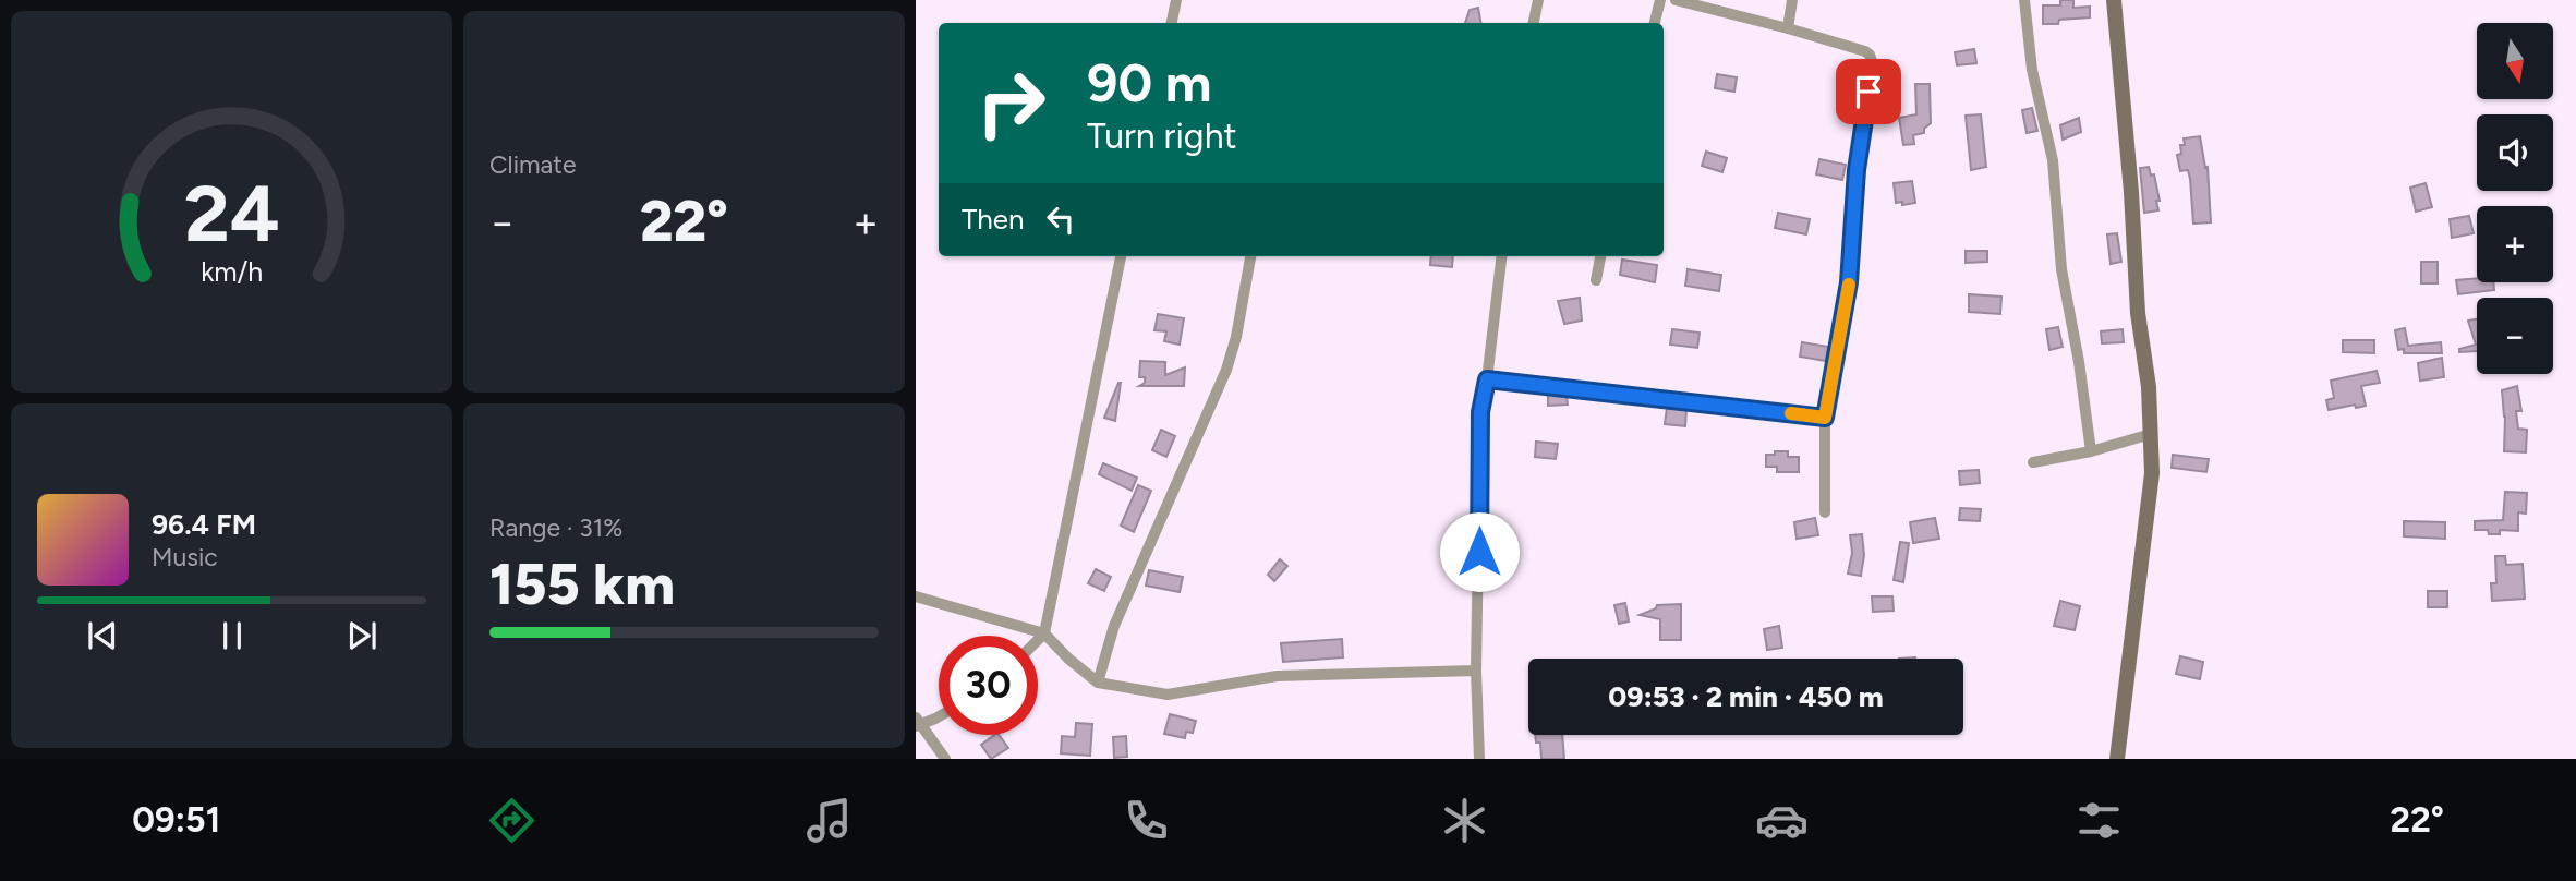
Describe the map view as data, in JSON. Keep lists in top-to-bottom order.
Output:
{
  "north": "bottom",
  "page": {
    "tile": [
      "Climate",
      ["Range · 31%", "155 km"]
    ],
    "map_buttons": ["+", "−"],
    "turn": ["90 m", "Turn right"],
    "then": "Then",
    "heat": ["−", "22°", "+"],
    "song": ["96.4 FM", "Music"],
    "limit": "30",
    "trip": "09:53 · 2 min · 450 m",
    "tabs": ["09:51", "22°"],
    "gauge": ["24", "km/h"]
  }
}
